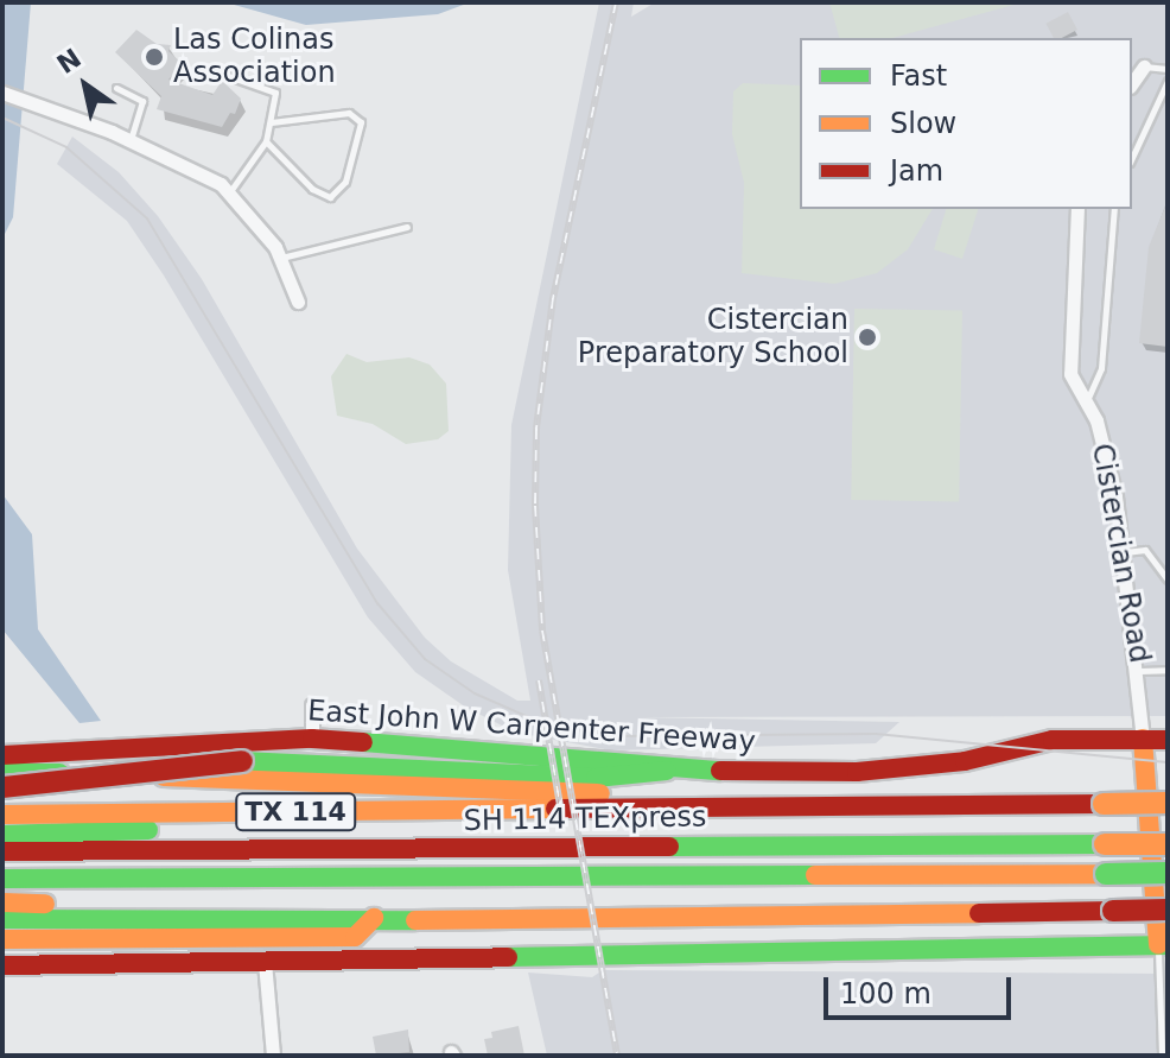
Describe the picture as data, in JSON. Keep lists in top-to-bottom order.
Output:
{
  "streets": {
    "main road": ["East John W Carpenter Freeway", "TX 114", "SH 114 TEXpress"],
    "street": ["Cistercian Road"]
  },
  "crossings": [
    ["Cistercian Road", "East John W Carpenter Freeway"]
  ],
  "places": ["Las Colinas Association", "Cistercian Preparatory School"],
  "legend": ["Fast", "Slow", "Jam"],
  "scale_bar": "100 m",
  "north": "top left"
}
